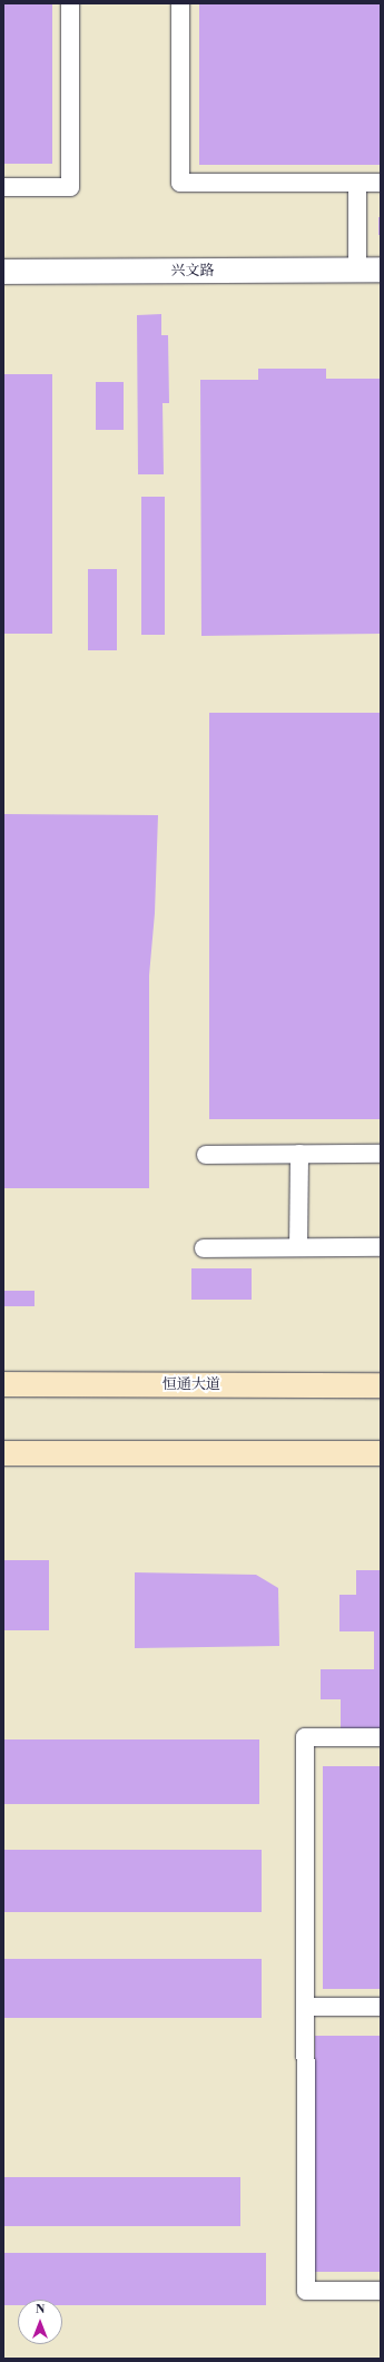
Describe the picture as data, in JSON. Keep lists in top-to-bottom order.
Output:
{
  "streets": {
    "main road": ["恒通大道"],
    "street": ["兴文路"]
  },
  "north": "top"
}
